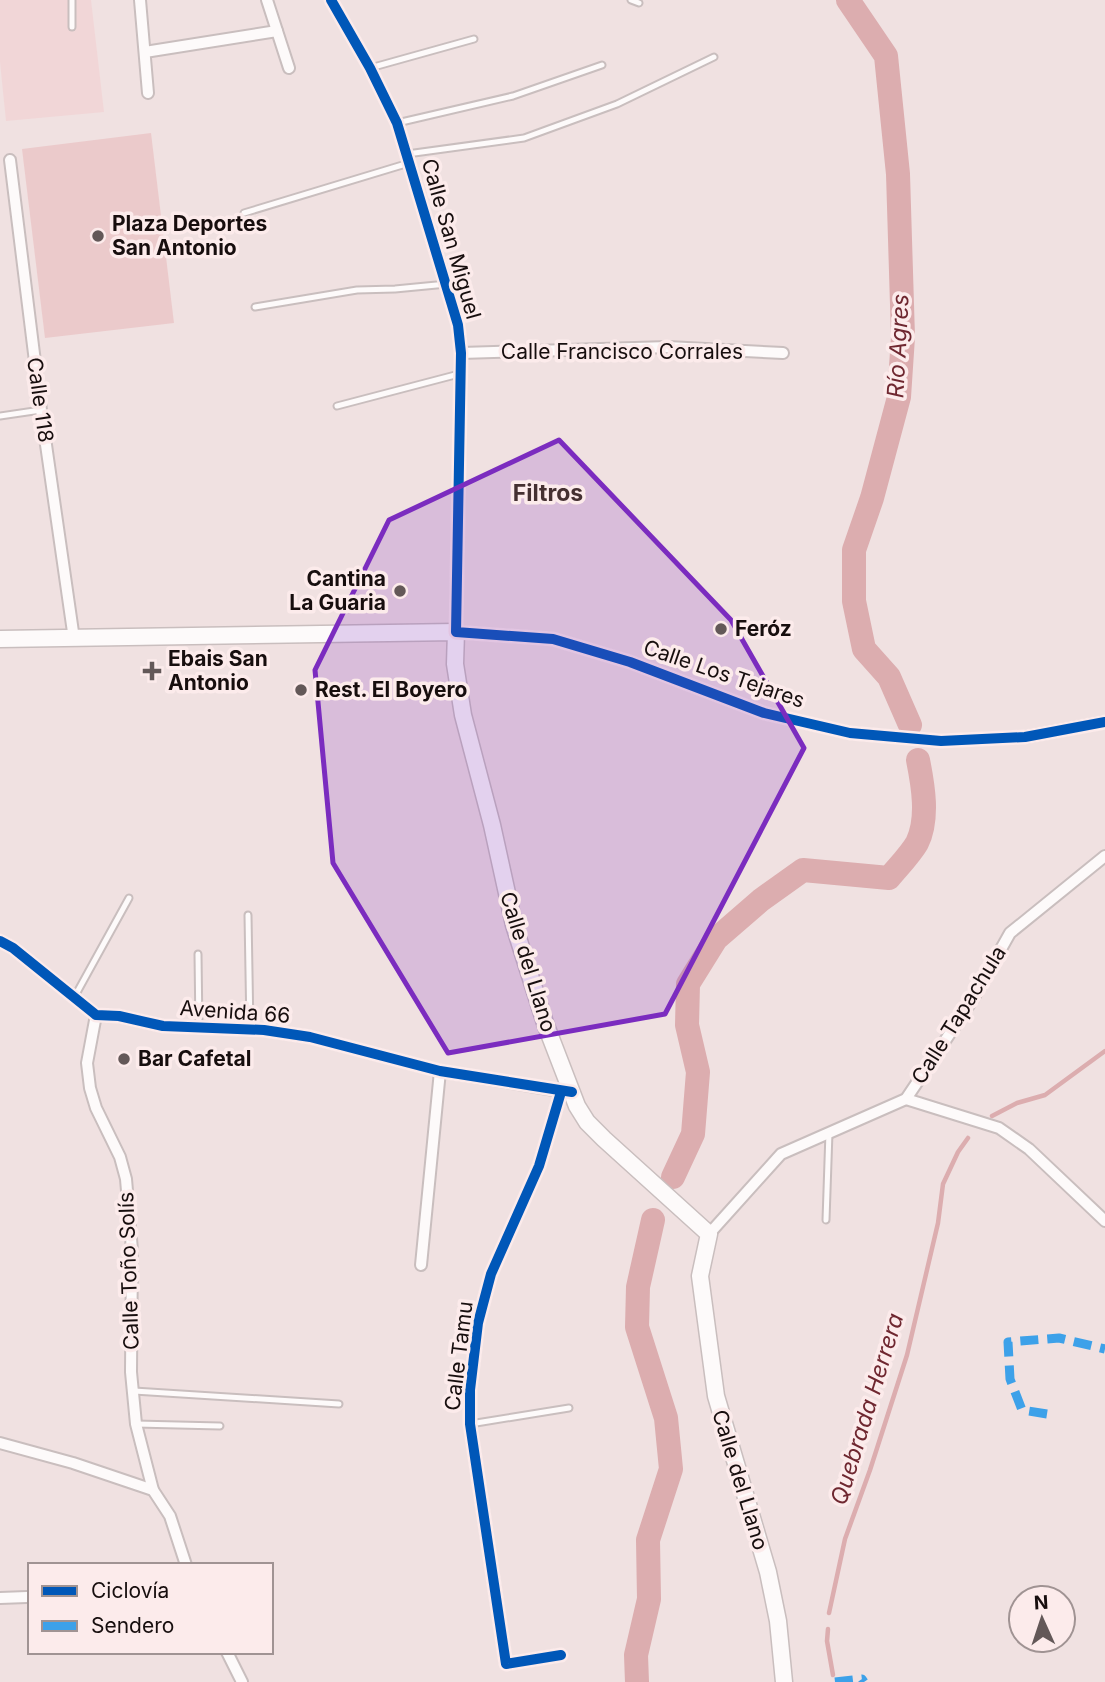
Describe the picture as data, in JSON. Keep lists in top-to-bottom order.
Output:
{
  "streets": {
    "main road": ["Calle del Llano"],
    "street": [
      "Calle San Miguel",
      "Calle Francisco Corrales",
      "Calle 118",
      "Calle Los Tejares",
      "Avenida 66",
      "Calle Tapachula",
      "Calle Toño Solís",
      "Calle Tamu"
    ]
  },
  "crossings": [
    ["Calle San Miguel", "Calle Francisco Corrales"],
    ["Calle San Miguel", "Calle Los Tejares"],
    ["Calle San Miguel", "Calle del Llano"],
    ["Calle Los Tejares", "Calle del Llano"],
    ["Calle del Llano", "Avenida 66"],
    ["Calle del Llano", "Calle Tapachula"],
    ["Calle del Llano", "Calle Tamu"],
    ["Avenida 66", "Calle Toño Solís"],
    ["Avenida 66", "Calle Tamu"]
  ],
  "districts": ["Filtros"],
  "water": ["Río Agres", "Quebrada Herrera"],
  "places": {
    "other": [
      "Plaza Deportes San Antonio",
      "Cantina La Guaria",
      "Feróz",
      "Rest. El Boyero",
      "Bar Cafetal"
    ],
    "health": ["Ebais San Antonio"]
  },
  "legend": ["Ciclovía", "Sendero"],
  "north": "top"
}
